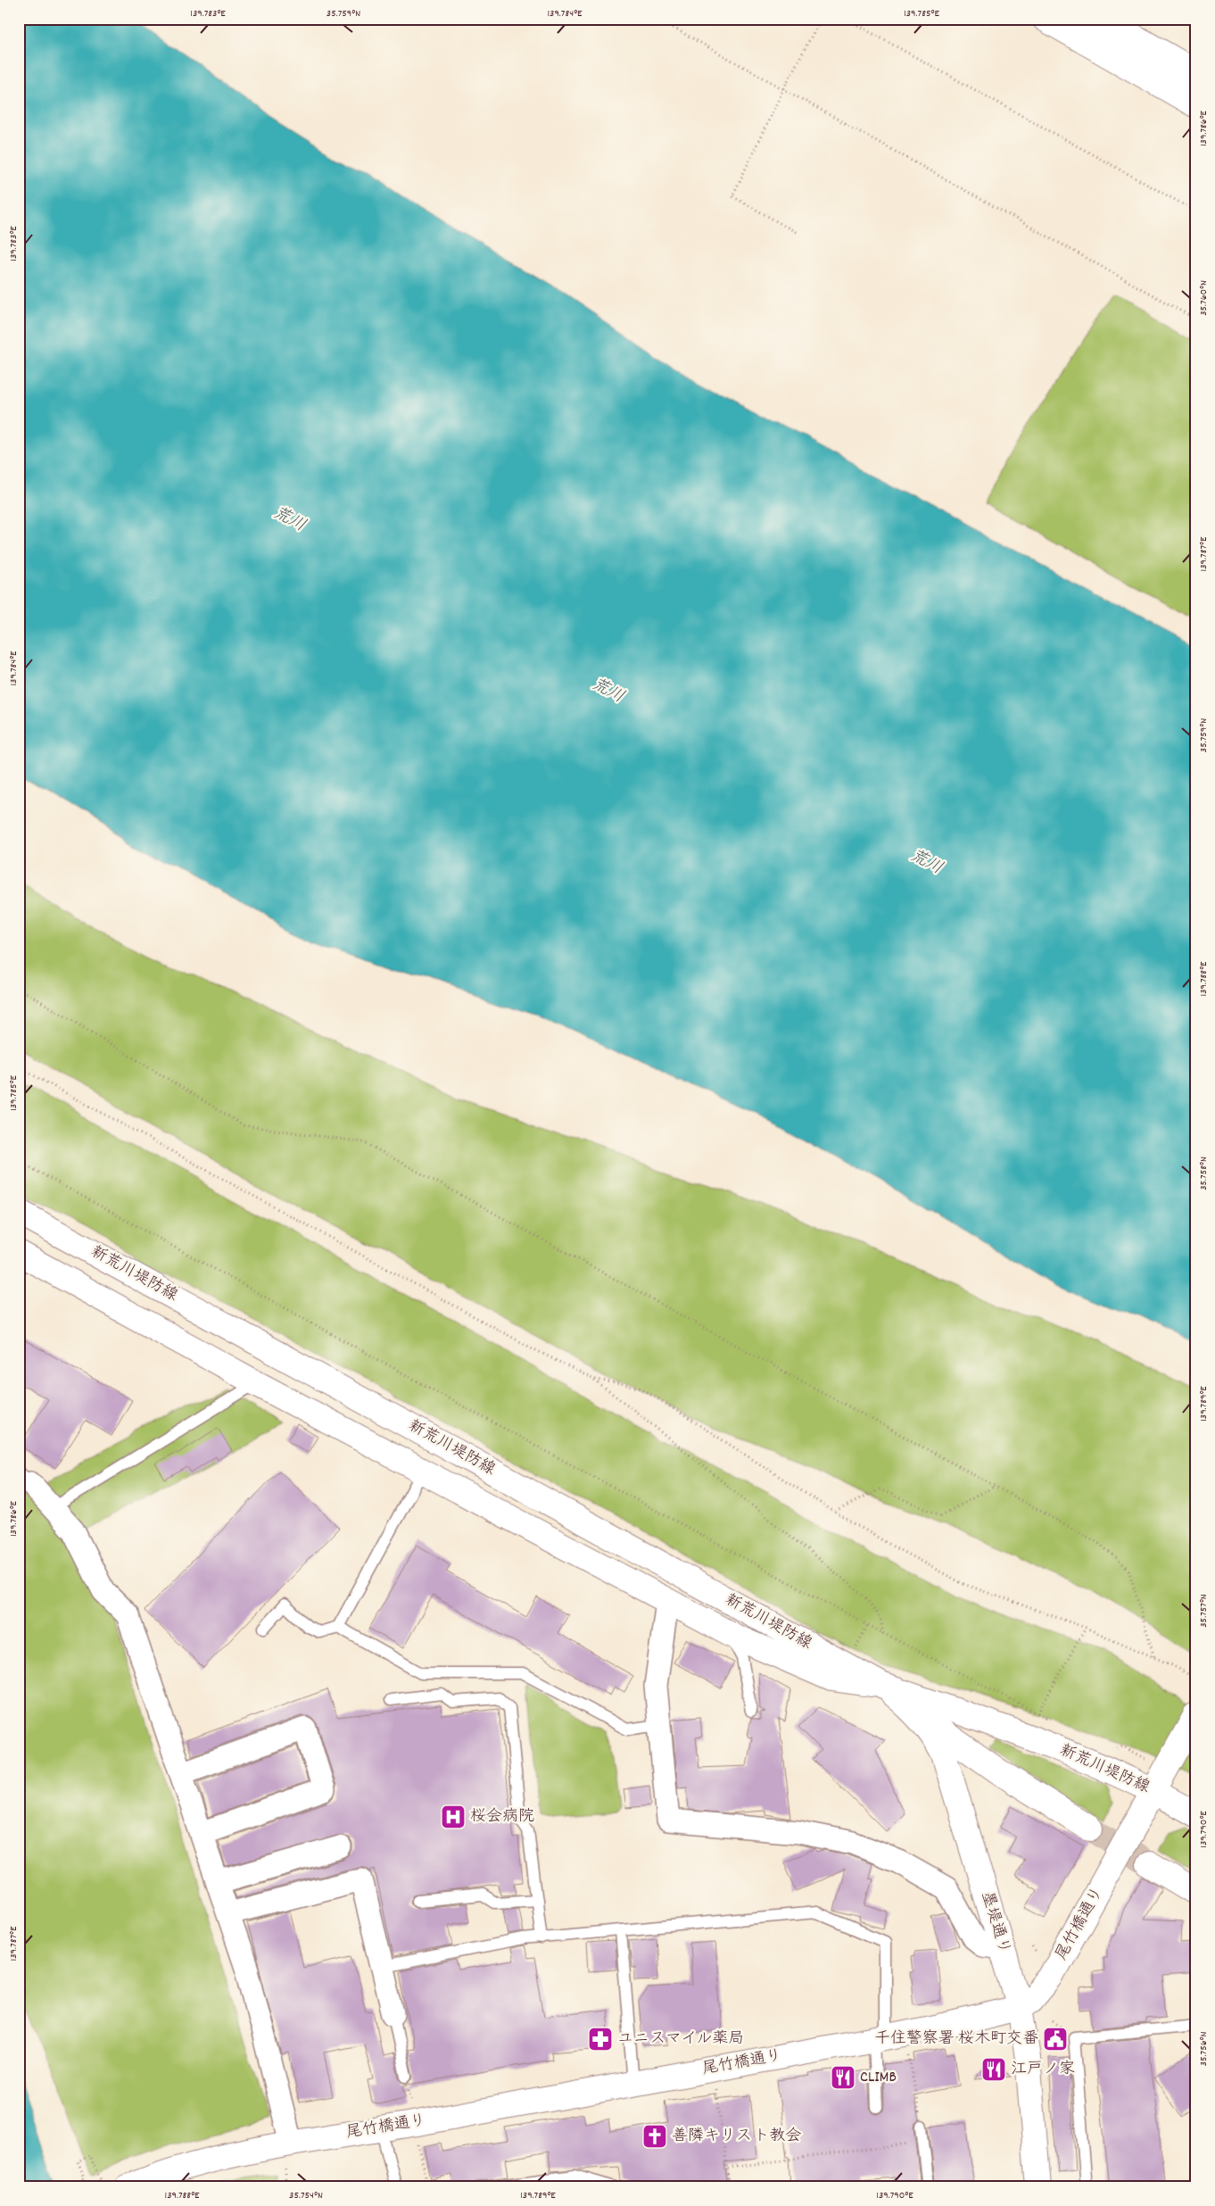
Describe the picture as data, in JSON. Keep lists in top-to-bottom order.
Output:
{
  "streets": {
    "main road": ["新荒川堤防線", "墨堤通り", "尾竹橋通り"]
  },
  "crossings": [
    ["新荒川堤防線", "墨堤通り"],
    ["新荒川堤防線", "尾竹橋通り"],
    ["墨堤通り", "尾竹橋通り"]
  ],
  "water": ["荒川"],
  "places": {
    "hospital": ["桜会病院"],
    "pharmacy": ["ユニスマイル薬局"],
    "public building": ["千住警察署 桜木町交番"],
    "restaurant": ["江戸ノ家", "CLIMB"],
    "church": ["善隣キリスト教会"]
  },
  "coordinates": [
    "139.783°E",
    "35.759°N",
    "139.784°E",
    "139.785°E",
    "139.786°E",
    "35.760°N",
    "139.787°E",
    "139.788°E",
    "35.758°N",
    "139.789°E",
    "35.757°N",
    "139.790°E",
    "35.756°N",
    "35.754°N"
  ]
}
